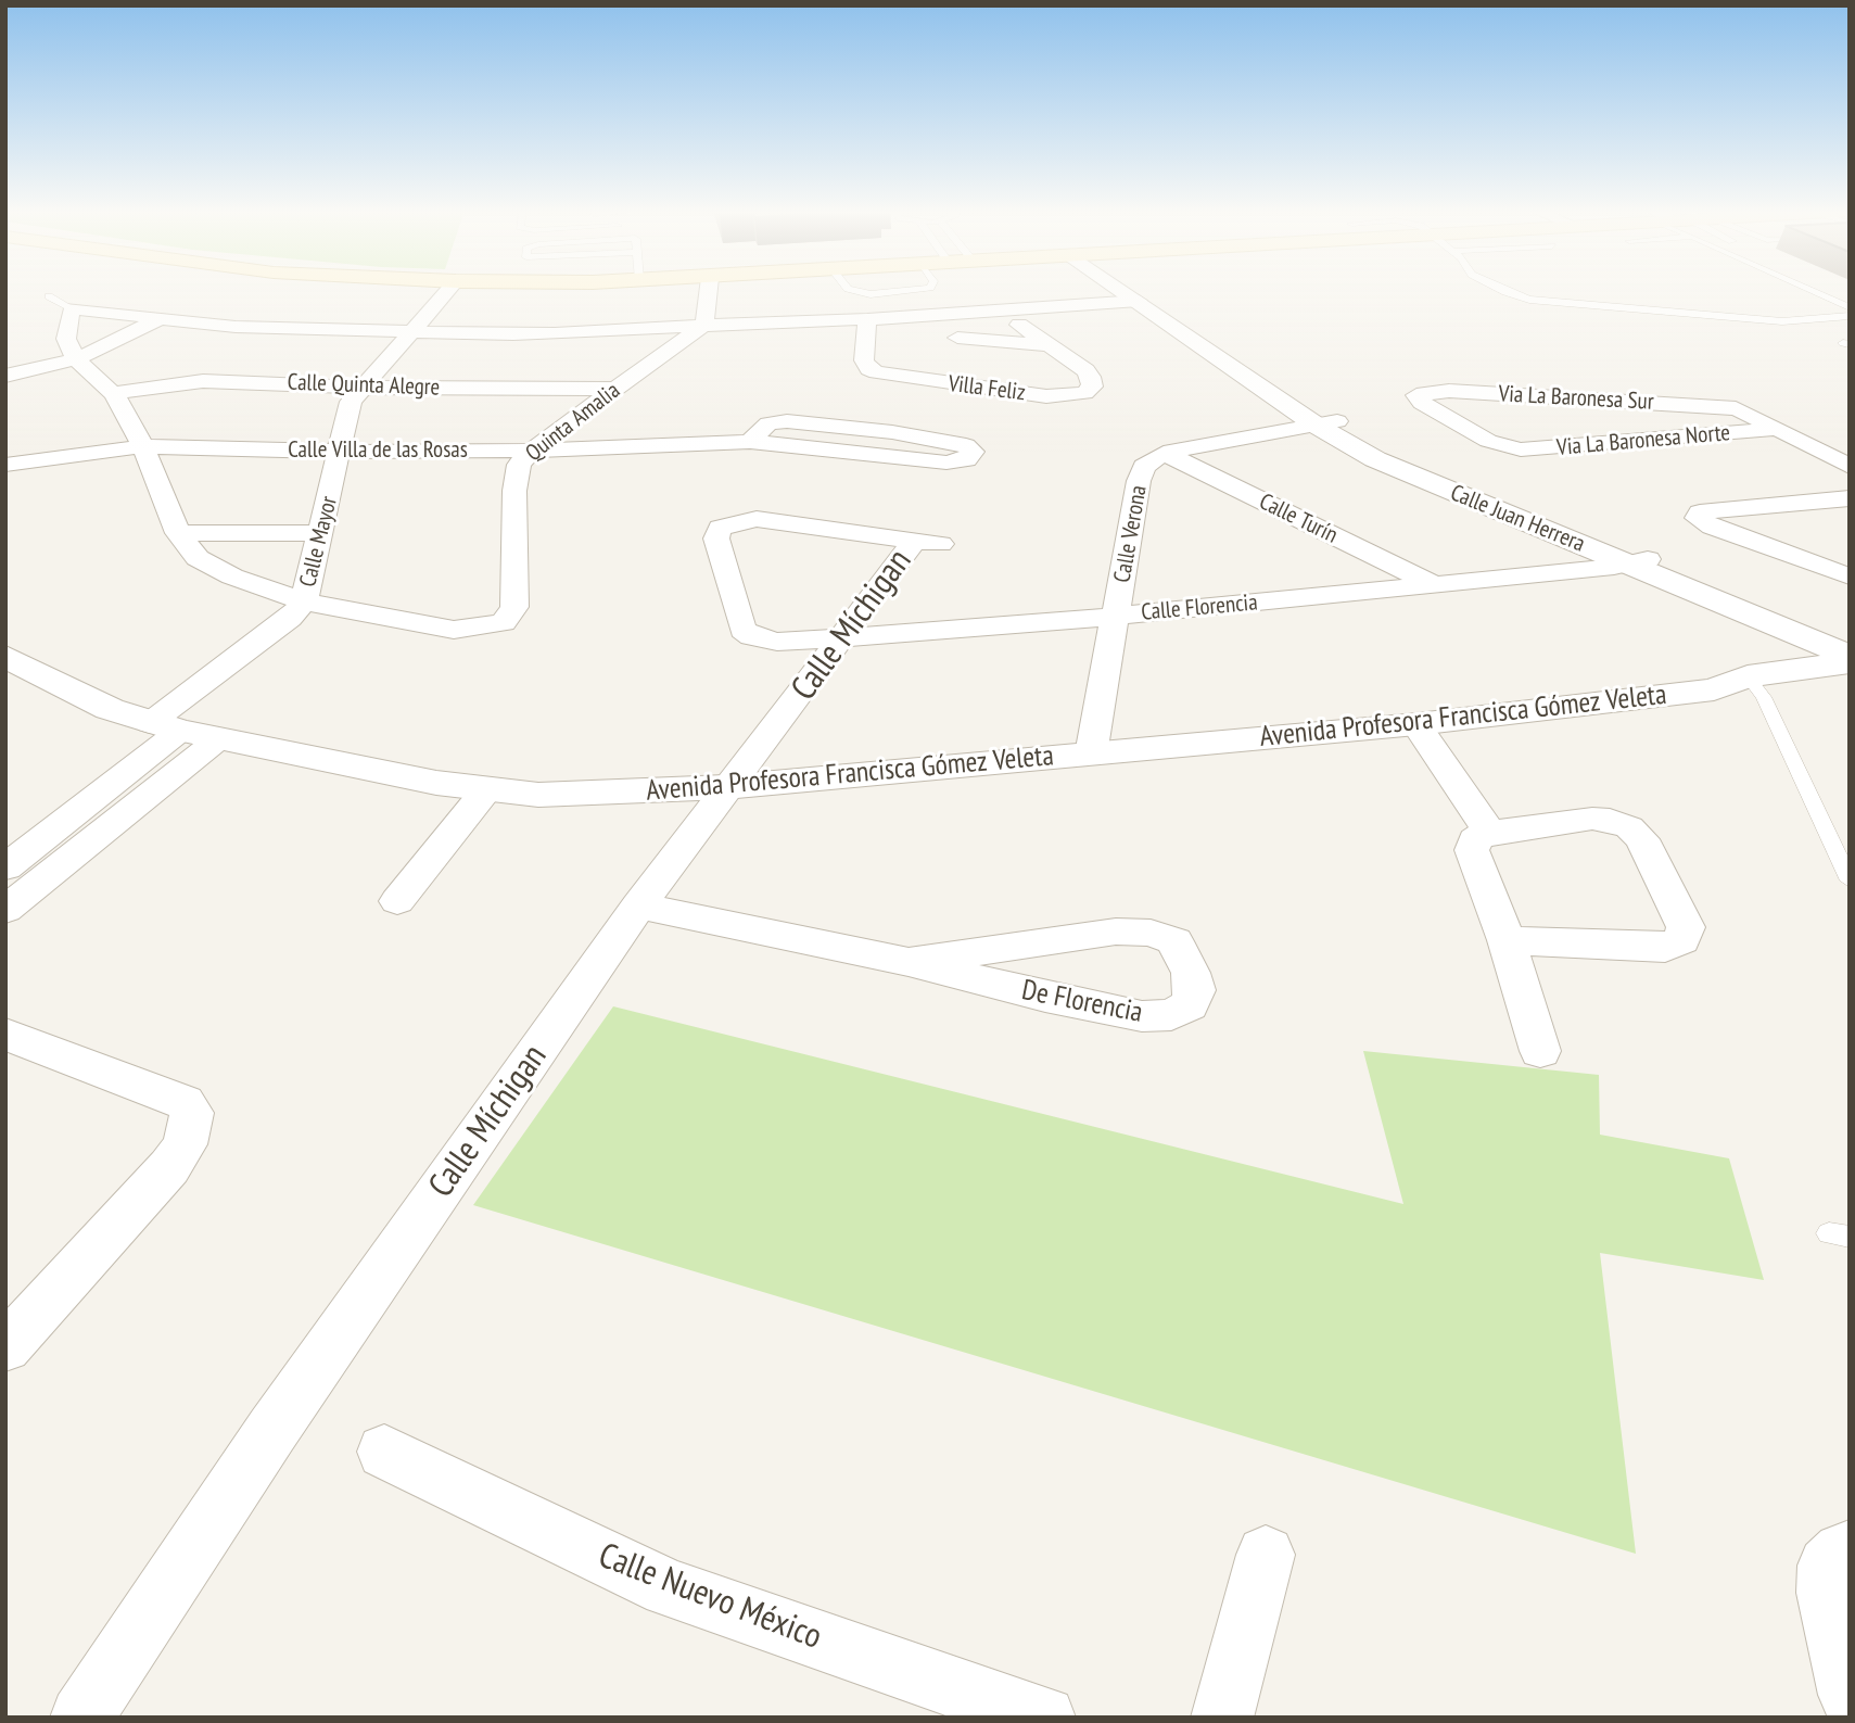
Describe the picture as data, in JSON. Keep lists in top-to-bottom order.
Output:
{
  "streets": {
    "street": [
      "Calle Quinta Alegre",
      "Villa Feliz",
      "Via La Baronesa Sur",
      "Quinta Amalia",
      "Via La Baronesa Norte",
      "Calle Villa de las Rosas",
      "Calle Turín",
      "Calle Juan Herrera",
      "Calle Verona",
      "Calle Mayor",
      "Calle Florencia",
      "Calle Míchigan",
      "Avenida Profesora Francisca Gómez Veleta",
      "De Florencia",
      "Calle Nuevo México"
    ]
  },
  "crossings": [
    ["Calle Quinta Alegre", "Quinta Amalia"],
    ["Calle Quinta Alegre", "Calle Mayor"],
    ["Via La Baronesa Sur", "Via La Baronesa Norte"],
    ["Quinta Amalia", "Calle Villa de las Rosas"],
    ["Quinta Amalia", "Calle Mayor"],
    ["Calle Villa de las Rosas", "Calle Mayor"],
    ["Calle Turín", "Calle Verona"],
    ["Calle Turín", "Calle Florencia"],
    ["Calle Juan Herrera", "Calle Verona"],
    ["Calle Juan Herrera", "Calle Florencia"],
    ["Calle Verona", "Calle Florencia"],
    ["Calle Verona", "Avenida Profesora Francisca Gómez Veleta"],
    ["Calle Mayor", "Avenida Profesora Francisca Gómez Veleta"],
    ["Calle Florencia", "Calle Míchigan"],
    ["Calle Míchigan", "Avenida Profesora Francisca Gómez Veleta"],
    ["Calle Míchigan", "De Florencia"]
  ]
}
